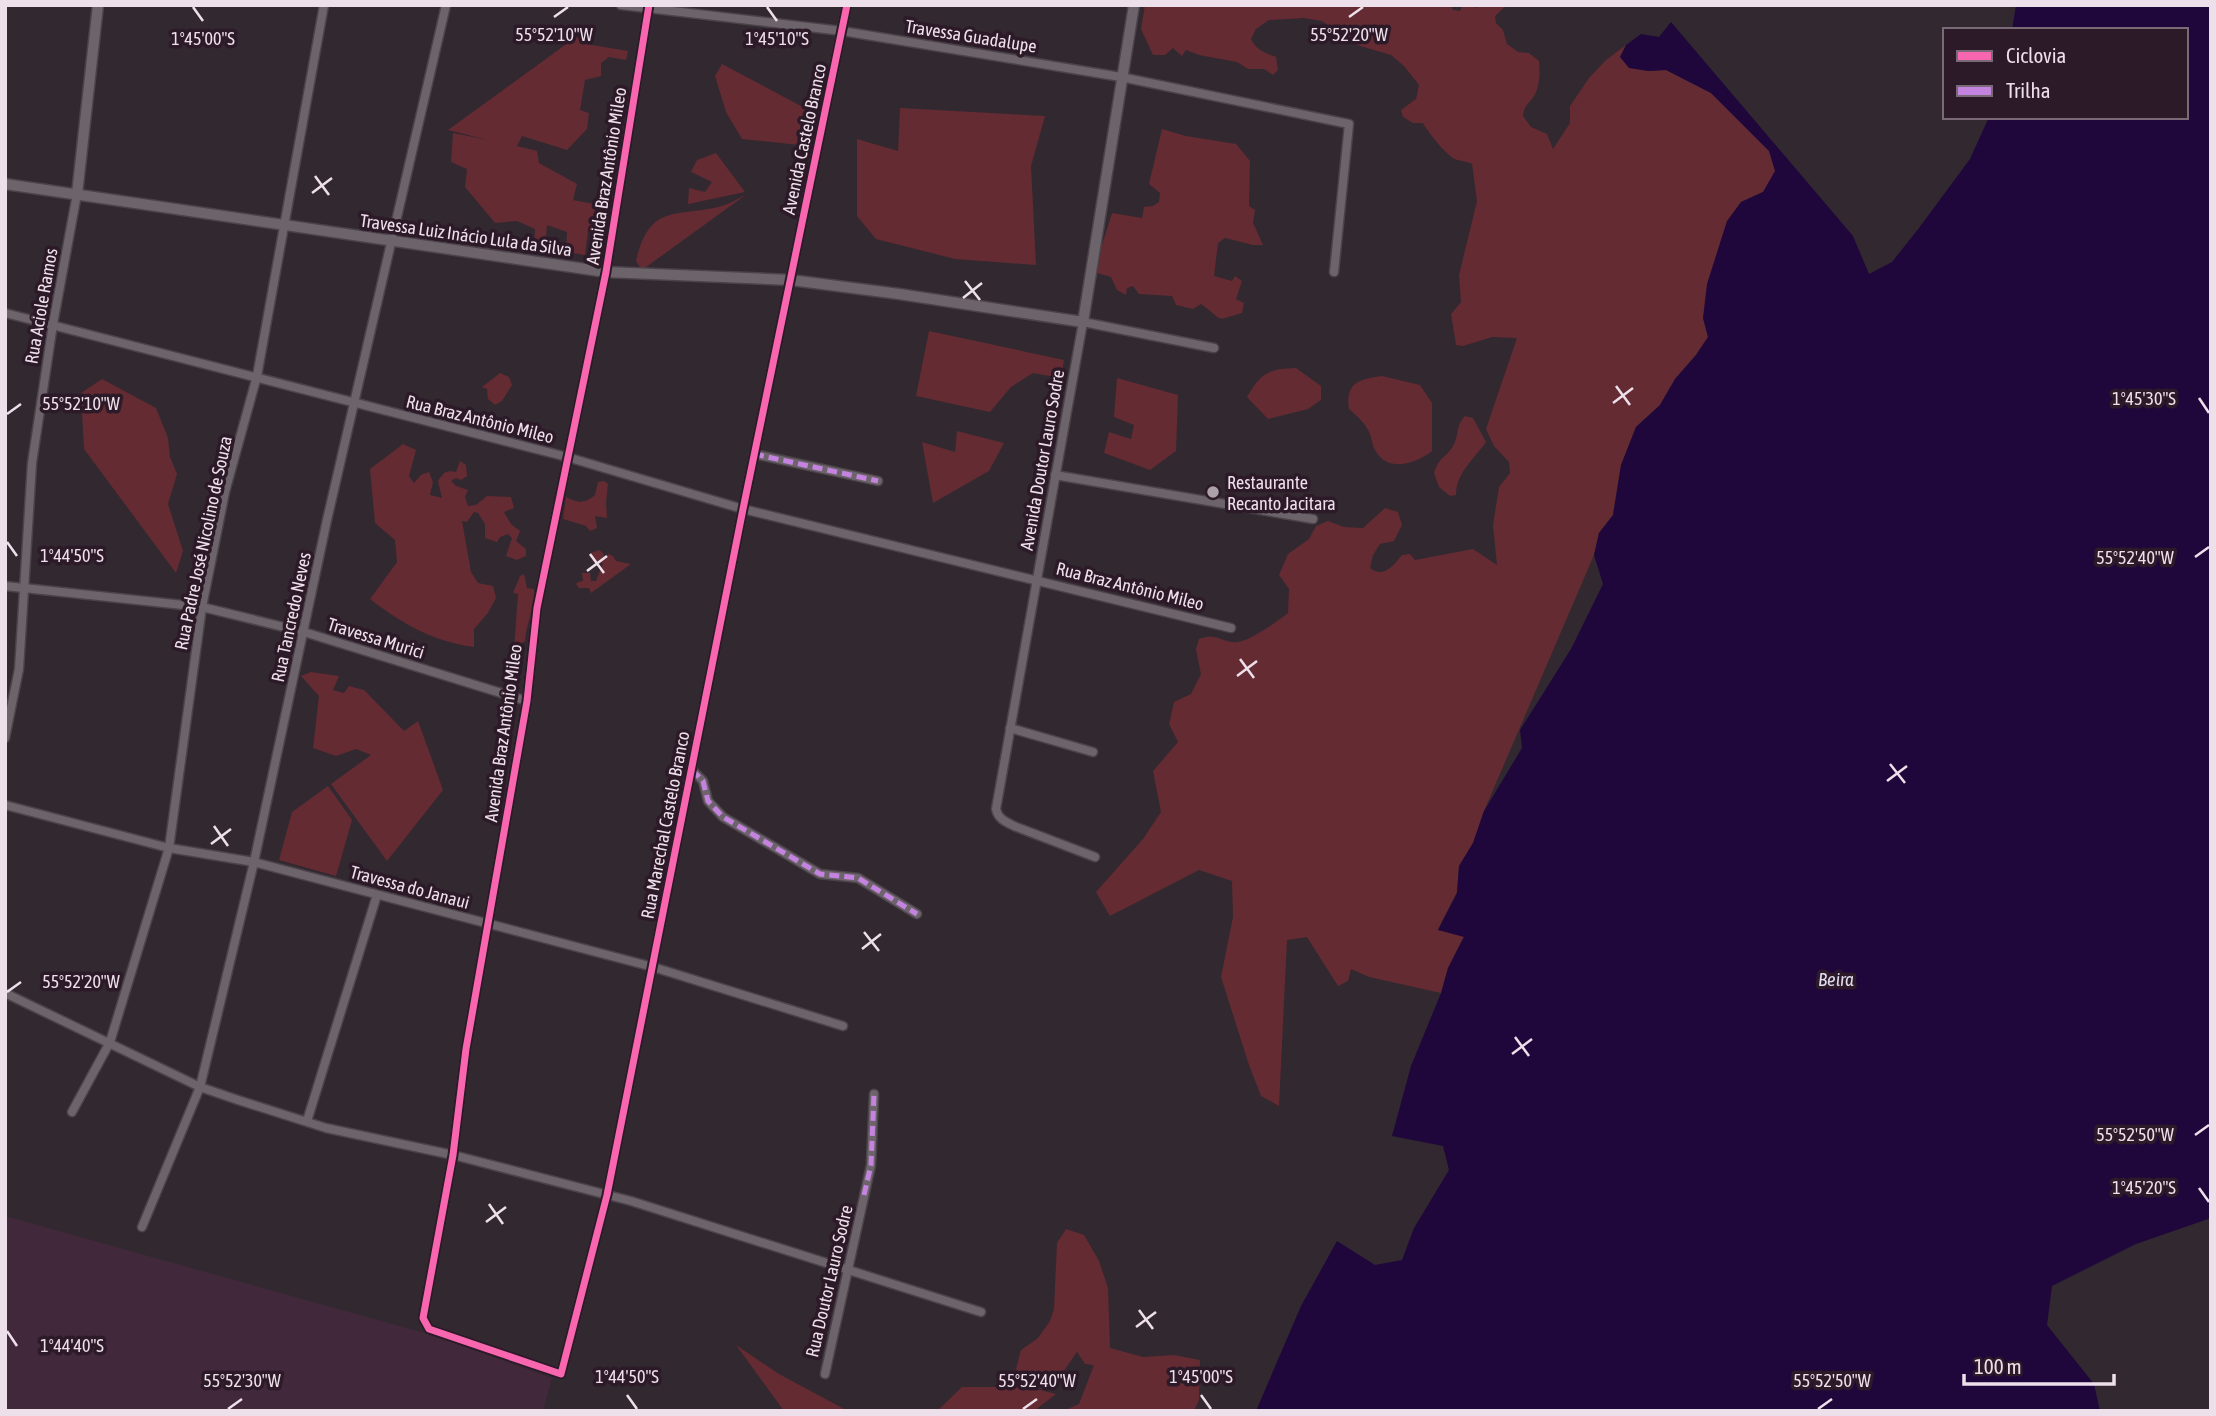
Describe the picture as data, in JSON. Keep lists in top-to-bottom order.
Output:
{
  "streets": {
    "street": [
      "Travessa Guadalupe",
      "Avenida Castelo Branco",
      "Avenida Braz Antônio Mileo",
      "Travessa Luiz Inácio Lula da Silva",
      "Rua Aciole Ramos",
      "Rua Braz Antônio Mileo",
      "Avenida Doutor Lauro Sodre",
      "Rua Padre José Nicolino de Souza",
      "Rua Tancredo Neves",
      "Travessa Murici",
      "Rua Marechal Castelo Branco",
      "Travessa do Janaui",
      "Rua Doutor Lauro Sodre"
    ]
  },
  "crossings": [
    ["Travessa Guadalupe", "Avenida Castelo Branco"],
    ["Travessa Guadalupe", "Avenida Braz Antônio Mileo"],
    ["Travessa Guadalupe", "Avenida Doutor Lauro Sodre"],
    ["Avenida Castelo Branco", "Travessa Luiz Inácio Lula da Silva"],
    ["Avenida Castelo Branco", "Rua Marechal Castelo Branco"],
    ["Avenida Braz Antônio Mileo", "Travessa Luiz Inácio Lula da Silva"],
    ["Avenida Braz Antônio Mileo", "Rua Braz Antônio Mileo"],
    ["Avenida Braz Antônio Mileo", "Travessa Murici"],
    ["Avenida Braz Antônio Mileo", "Rua Marechal Castelo Branco"],
    ["Avenida Braz Antônio Mileo", "Travessa do Janaui"],
    ["Travessa Luiz Inácio Lula da Silva", "Rua Aciole Ramos"],
    ["Travessa Luiz Inácio Lula da Silva", "Avenida Doutor Lauro Sodre"],
    ["Travessa Luiz Inácio Lula da Silva", "Rua Padre José Nicolino de Souza"],
    ["Travessa Luiz Inácio Lula da Silva", "Rua Tancredo Neves"],
    ["Travessa Luiz Inácio Lula da Silva", "Rua Marechal Castelo Branco"],
    ["Rua Aciole Ramos", "Rua Braz Antônio Mileo"],
    ["Rua Aciole Ramos", "Travessa Murici"],
    ["Rua Braz Antônio Mileo", "Avenida Doutor Lauro Sodre"],
    ["Rua Braz Antônio Mileo", "Rua Padre José Nicolino de Souza"],
    ["Rua Braz Antônio Mileo", "Rua Tancredo Neves"],
    ["Rua Braz Antônio Mileo", "Rua Marechal Castelo Branco"],
    ["Rua Padre José Nicolino de Souza", "Travessa Murici"],
    ["Rua Padre José Nicolino de Souza", "Travessa do Janaui"],
    ["Rua Tancredo Neves", "Travessa Murici"],
    ["Rua Tancredo Neves", "Travessa do Janaui"],
    ["Rua Marechal Castelo Branco", "Travessa do Janaui"]
  ],
  "water": ["Beira"],
  "places": ["Restaurante Recanto Jacitara"],
  "legend": ["Ciclovia", "Trilha"],
  "scale_bar": "100 m",
  "coordinates": [
    "55°52'10\"W",
    "55°52'20\"W",
    "1°45'00\"S",
    "1°45'10\"S",
    "1°45'30\"S",
    "1°44'50\"S",
    "55°52'40\"W",
    "55°52'50\"W",
    "1°45'20\"S",
    "1°44'40\"S",
    "55°52'30\"W"
  ]
}
